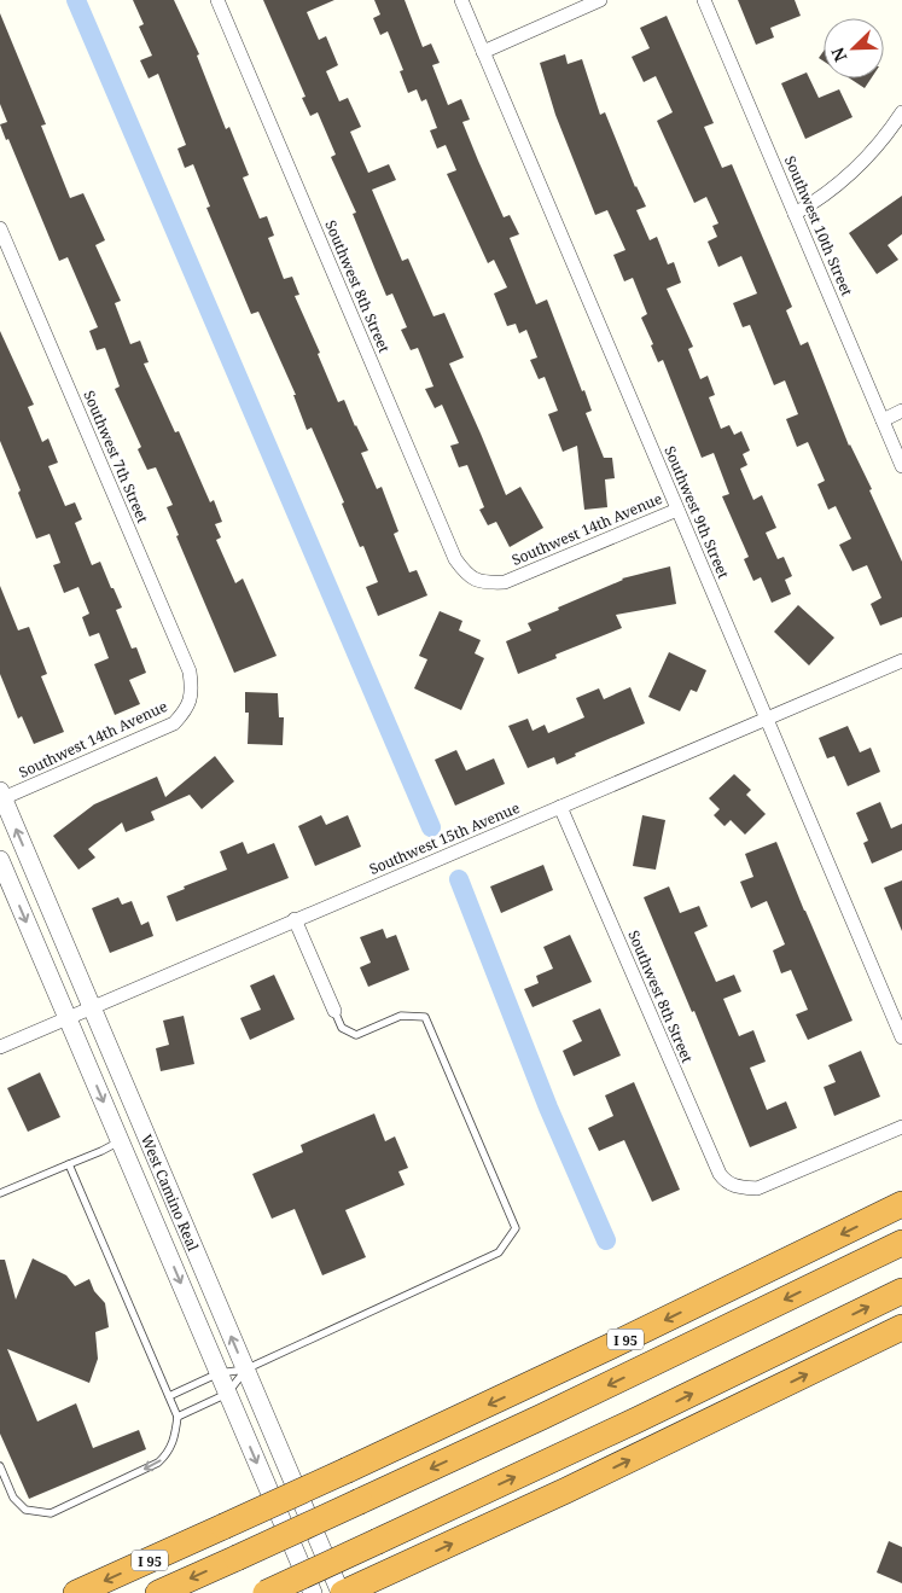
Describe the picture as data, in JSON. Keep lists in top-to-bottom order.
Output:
{
  "streets": {
    "highway": ["I 95"],
    "street": [
      "Southwest 10th Street",
      "Southwest 8th Street",
      "Southwest 7th Street",
      "Southwest 9th Street",
      "Southwest 14th Avenue",
      "Southwest 15th Avenue",
      "West Camino Real"
    ]
  },
  "crossings": [
    ["Southwest 8th Street", "Southwest 14th Avenue"],
    ["Southwest 8th Street", "Southwest 15th Avenue"],
    ["Southwest 7th Street", "Southwest 14th Avenue"],
    ["Southwest 9th Street", "Southwest 14th Avenue"],
    ["Southwest 9th Street", "Southwest 15th Avenue"],
    ["Southwest 14th Avenue", "West Camino Real"],
    ["Southwest 15th Avenue", "West Camino Real"]
  ],
  "north": "bottom left"
}
